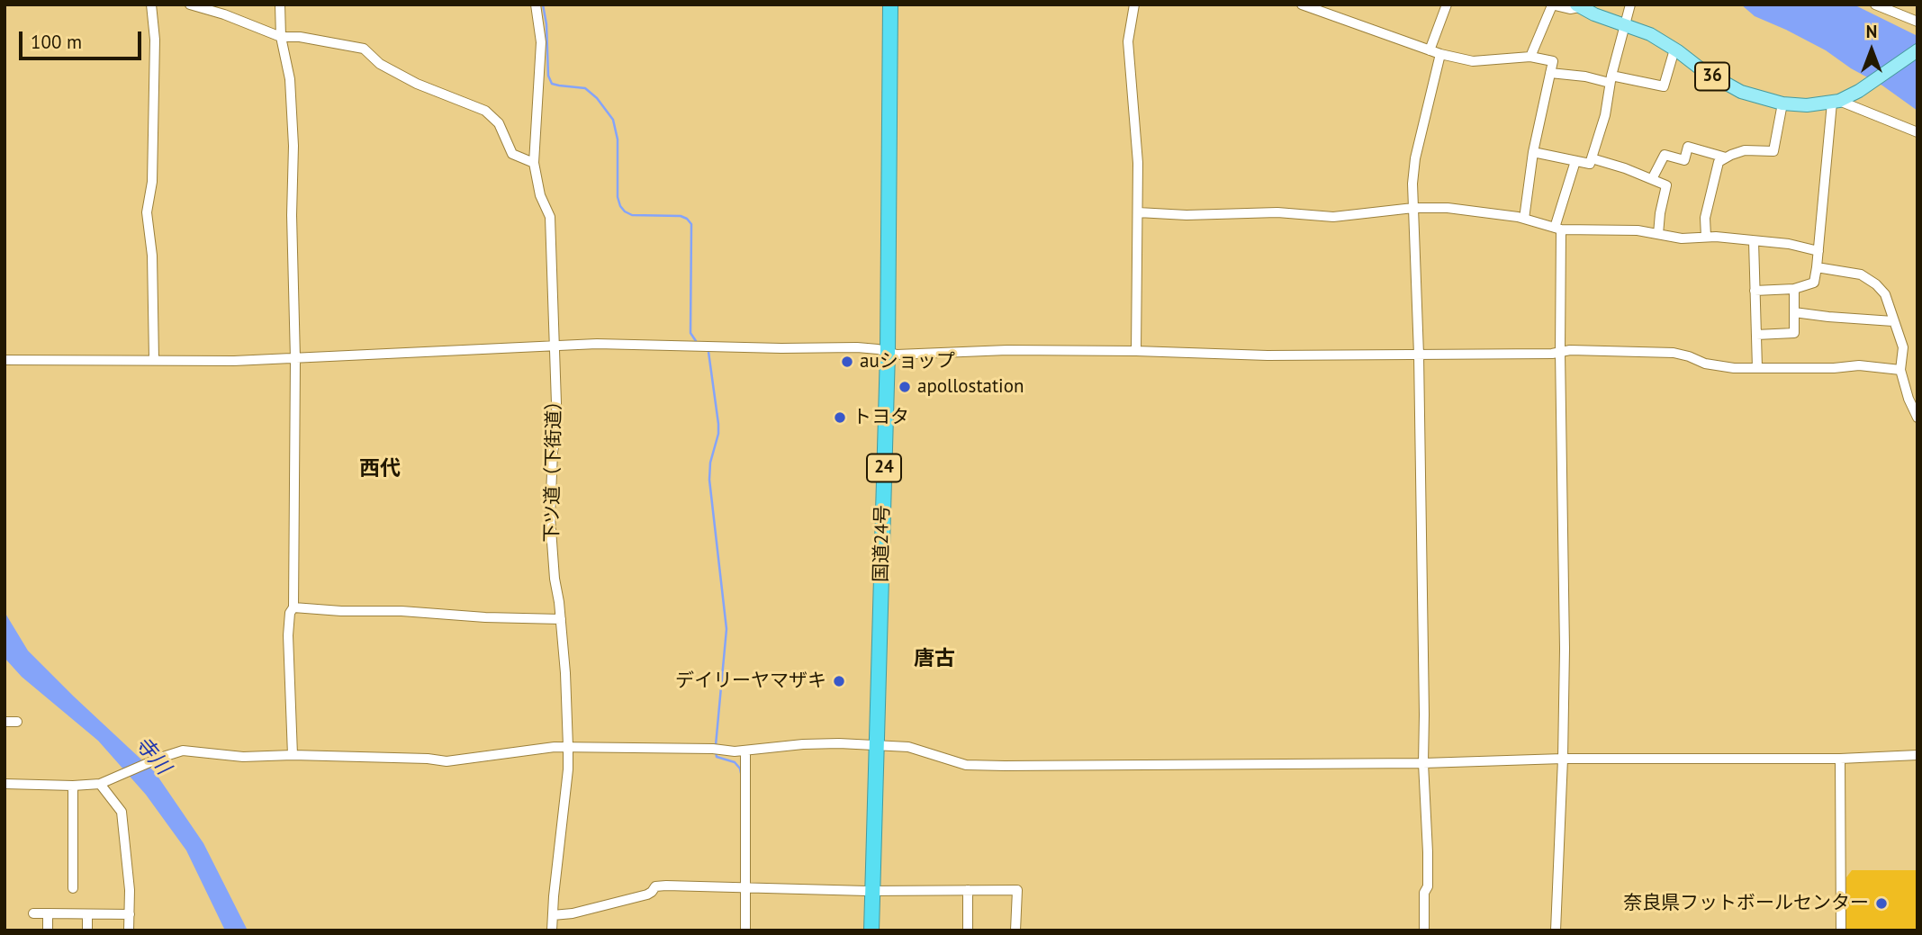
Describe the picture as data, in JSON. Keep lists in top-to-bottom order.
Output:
{
  "streets": {
    "highway": ["24", "国道24号"],
    "main road": ["36"],
    "street": ["下ツ道（下街道）"]
  },
  "districts": ["西代", "唐古"],
  "water": ["寺川"],
  "places": [
    "auショップ",
    "apollostation",
    "トヨタ",
    "デイリーヤマザキ",
    "奈良県フットボールセンター"
  ],
  "scale_bar": "100 m",
  "north": "top"
}
